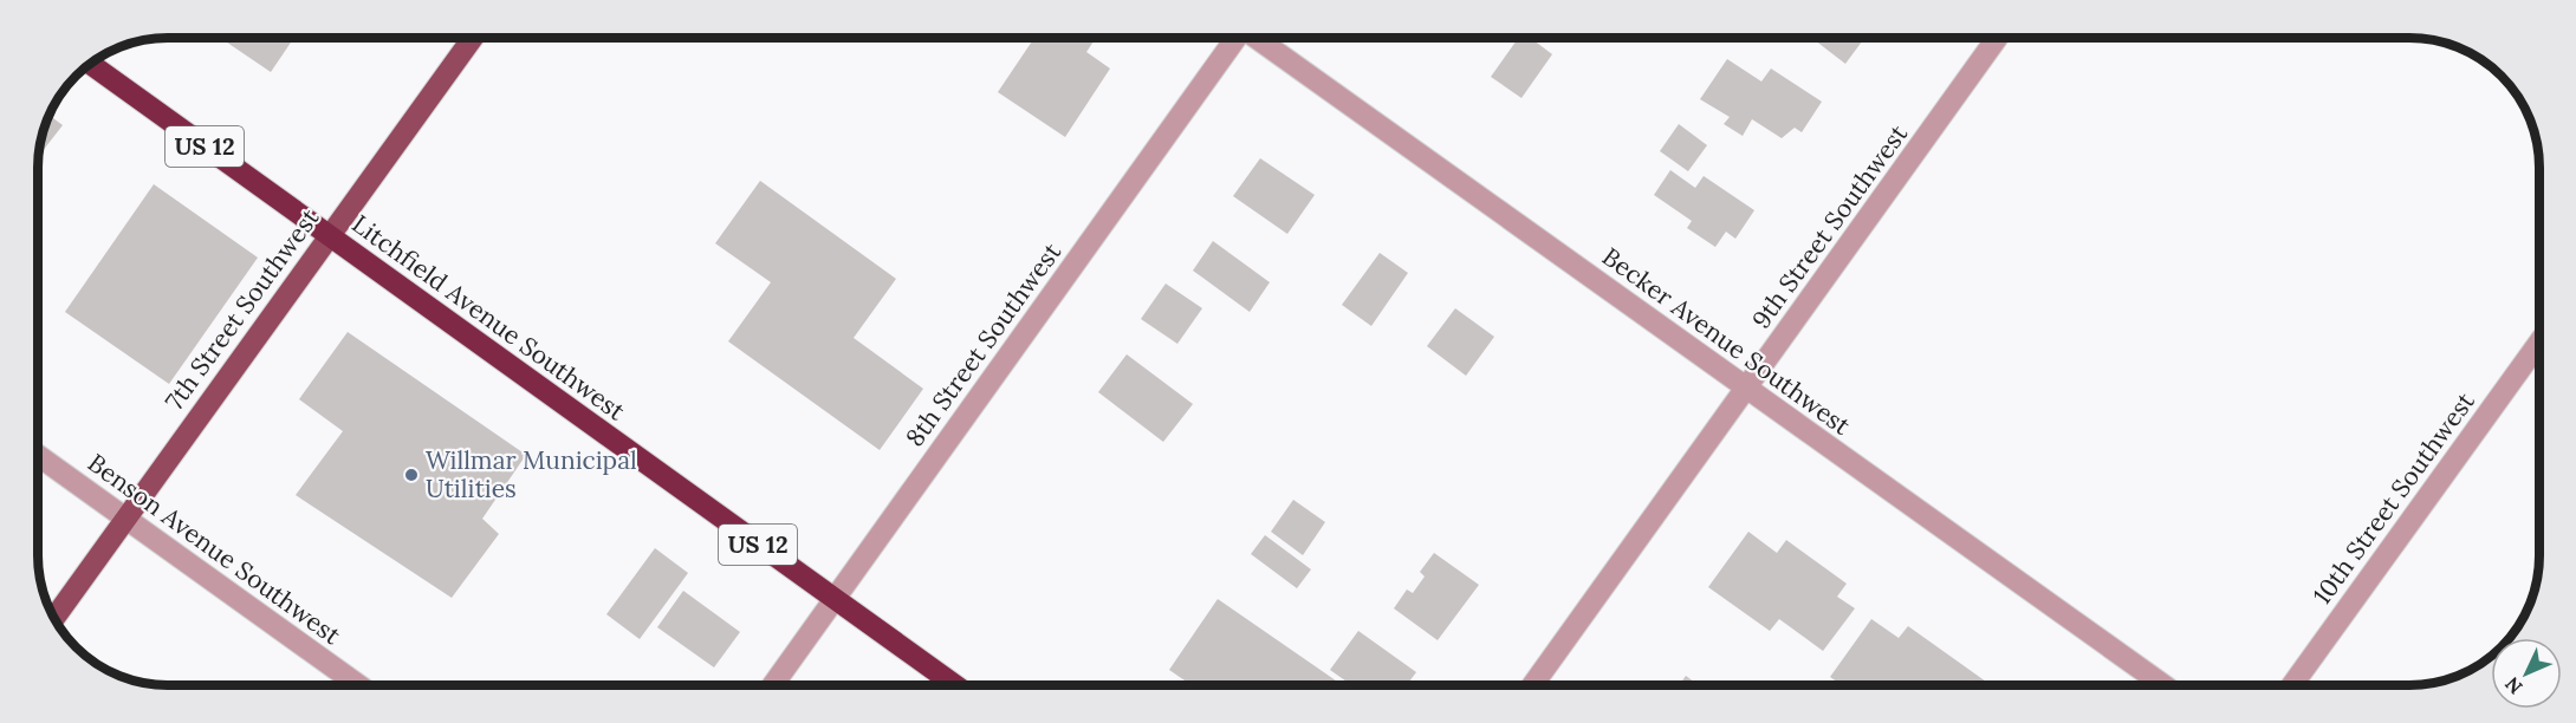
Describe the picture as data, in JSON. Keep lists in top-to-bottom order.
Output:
{
  "streets": {
    "highway": ["US 12", "Litchfield Avenue Southwest"],
    "main road": ["7th Street Southwest"],
    "street": [
      "9th Street Southwest",
      "Becker Avenue Southwest",
      "8th Street Southwest",
      "10th Street Southwest",
      "Benson Avenue Southwest"
    ]
  },
  "crossings": [
    ["9th Street Southwest", "Becker Avenue Southwest"],
    ["7th Street Southwest", "Litchfield Avenue Southwest"],
    ["7th Street Southwest", "Benson Avenue Southwest"],
    ["Litchfield Avenue Southwest", "8th Street Southwest"]
  ],
  "places": ["Willmar Municipal Utilities"],
  "north": "bottom left"
}
